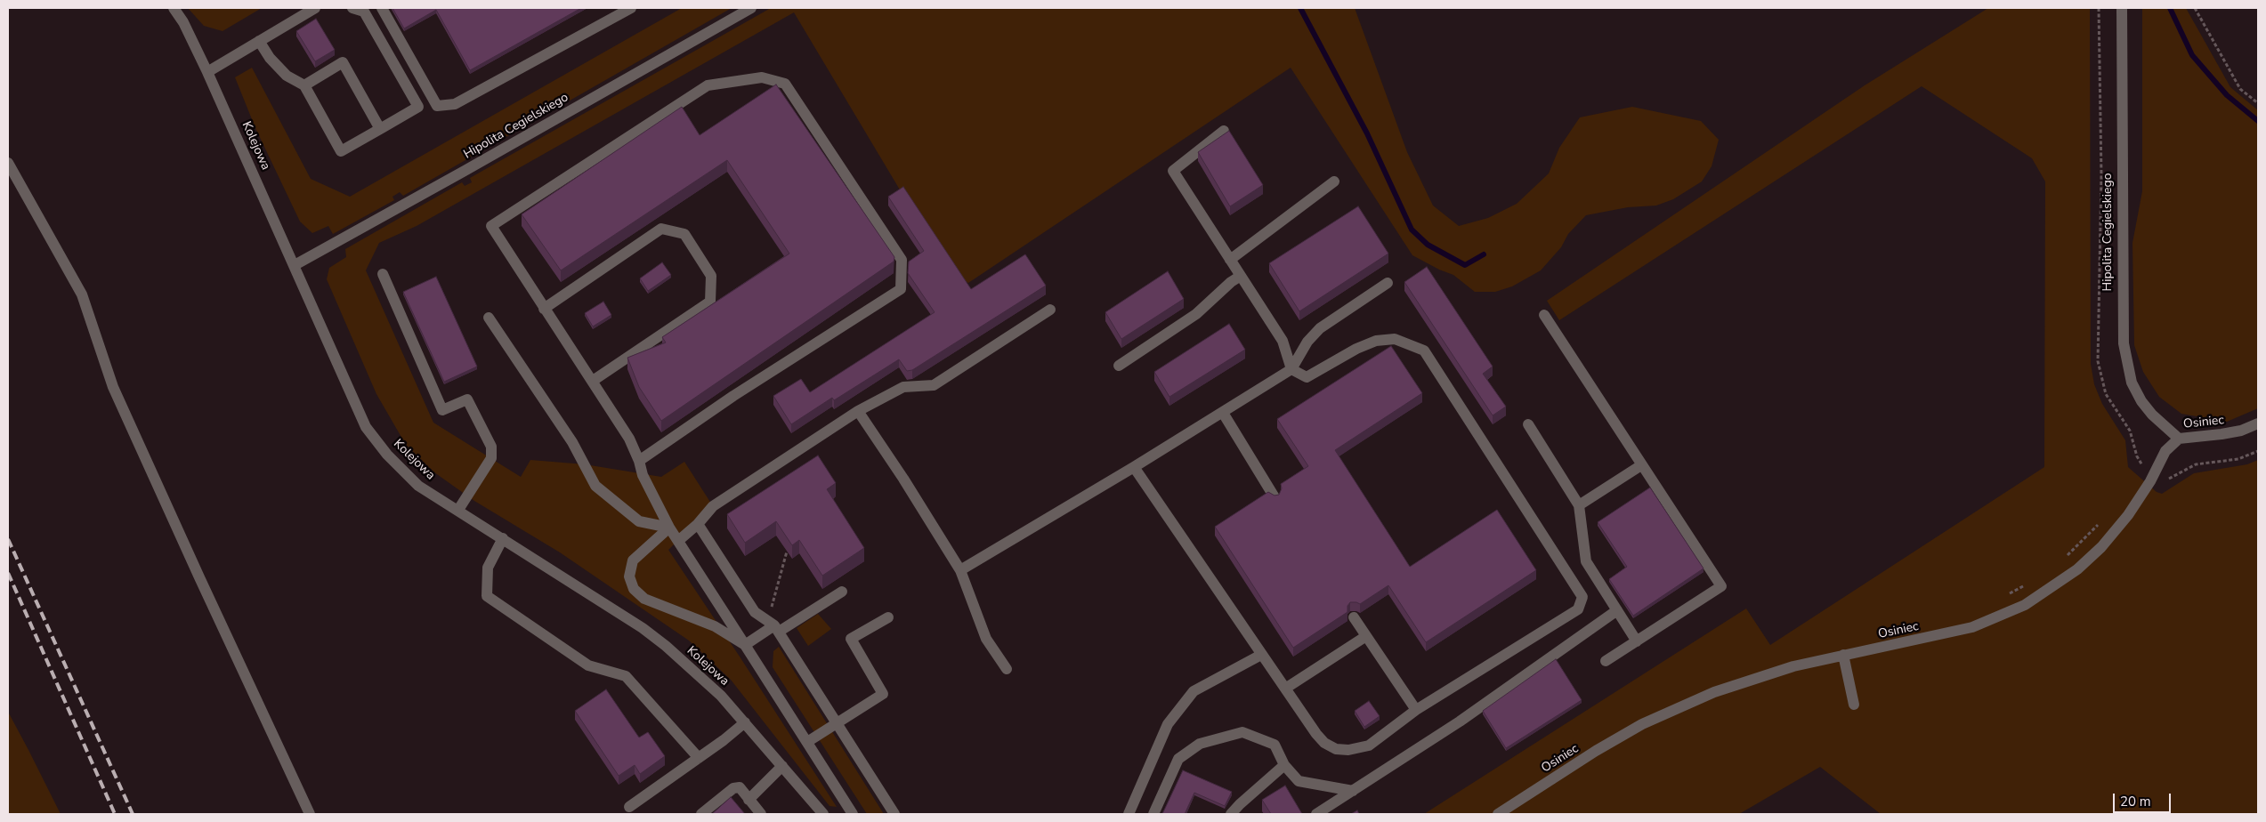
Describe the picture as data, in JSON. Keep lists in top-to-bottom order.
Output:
{
  "streets": {
    "street": ["Hipolita Cegielskiego", "Kolejowa", "Osiniec"]
  },
  "crossings": [
    ["Hipolita Cegielskiego", "Kolejowa"],
    ["Hipolita Cegielskiego", "Osiniec"]
  ],
  "scale_bar": "20 m"
}
